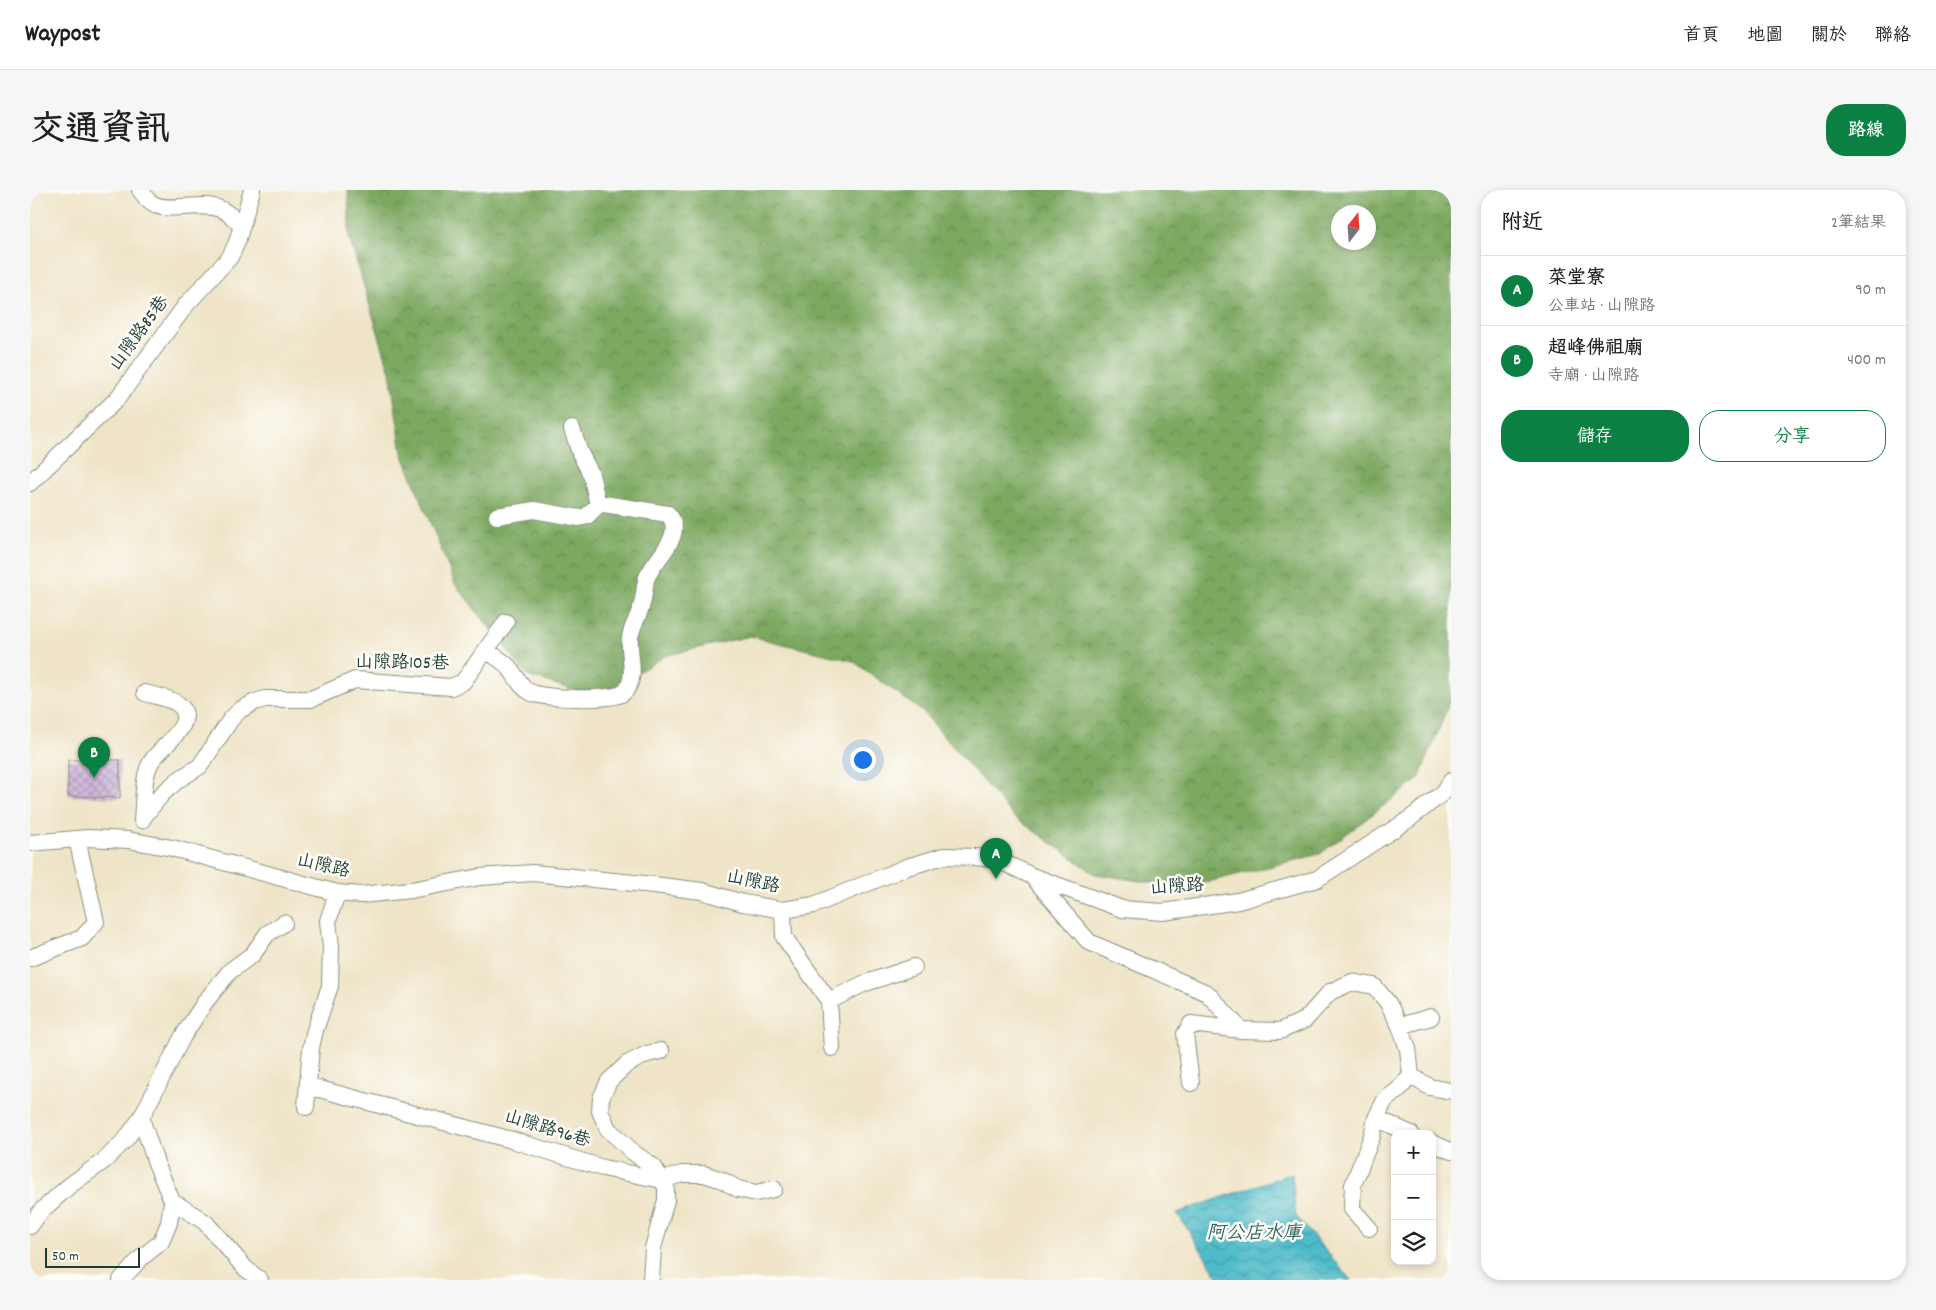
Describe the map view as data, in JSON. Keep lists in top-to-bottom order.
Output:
{
  "streets": {
    "street": [
      "山隙路85巷",
      "山隙路105巷",
      "山隙路",
      "山隙路96巷"
    ]
  },
  "water": ["阿公店水庫"],
  "scale_bar": "50 m",
  "north": "top",
  "page": {
    "header": "Waypost",
    "nav": [
      "首頁",
      "地圖",
      "關於",
      "聯絡"
    ],
    "title": "交通資訊",
    "buttons": [
      "路線",
      ["儲存", "分享"]
    ],
    "heading": ["附近", "2筆結果"],
    "list": [
      {
        "mark": "A",
        "name": "菜堂寮",
        "note": "公車站 · 山隙路",
        "value": "90 m"
      },
      {
        "mark": "B",
        "name": "超峰佛祖廟",
        "note": "寺廟 · 山隙路",
        "value": "400 m"
      }
    ],
    "pins": ["B", "A"],
    "map_buttons": ["+", "−"],
    "scale": "50 m"
  }
}
